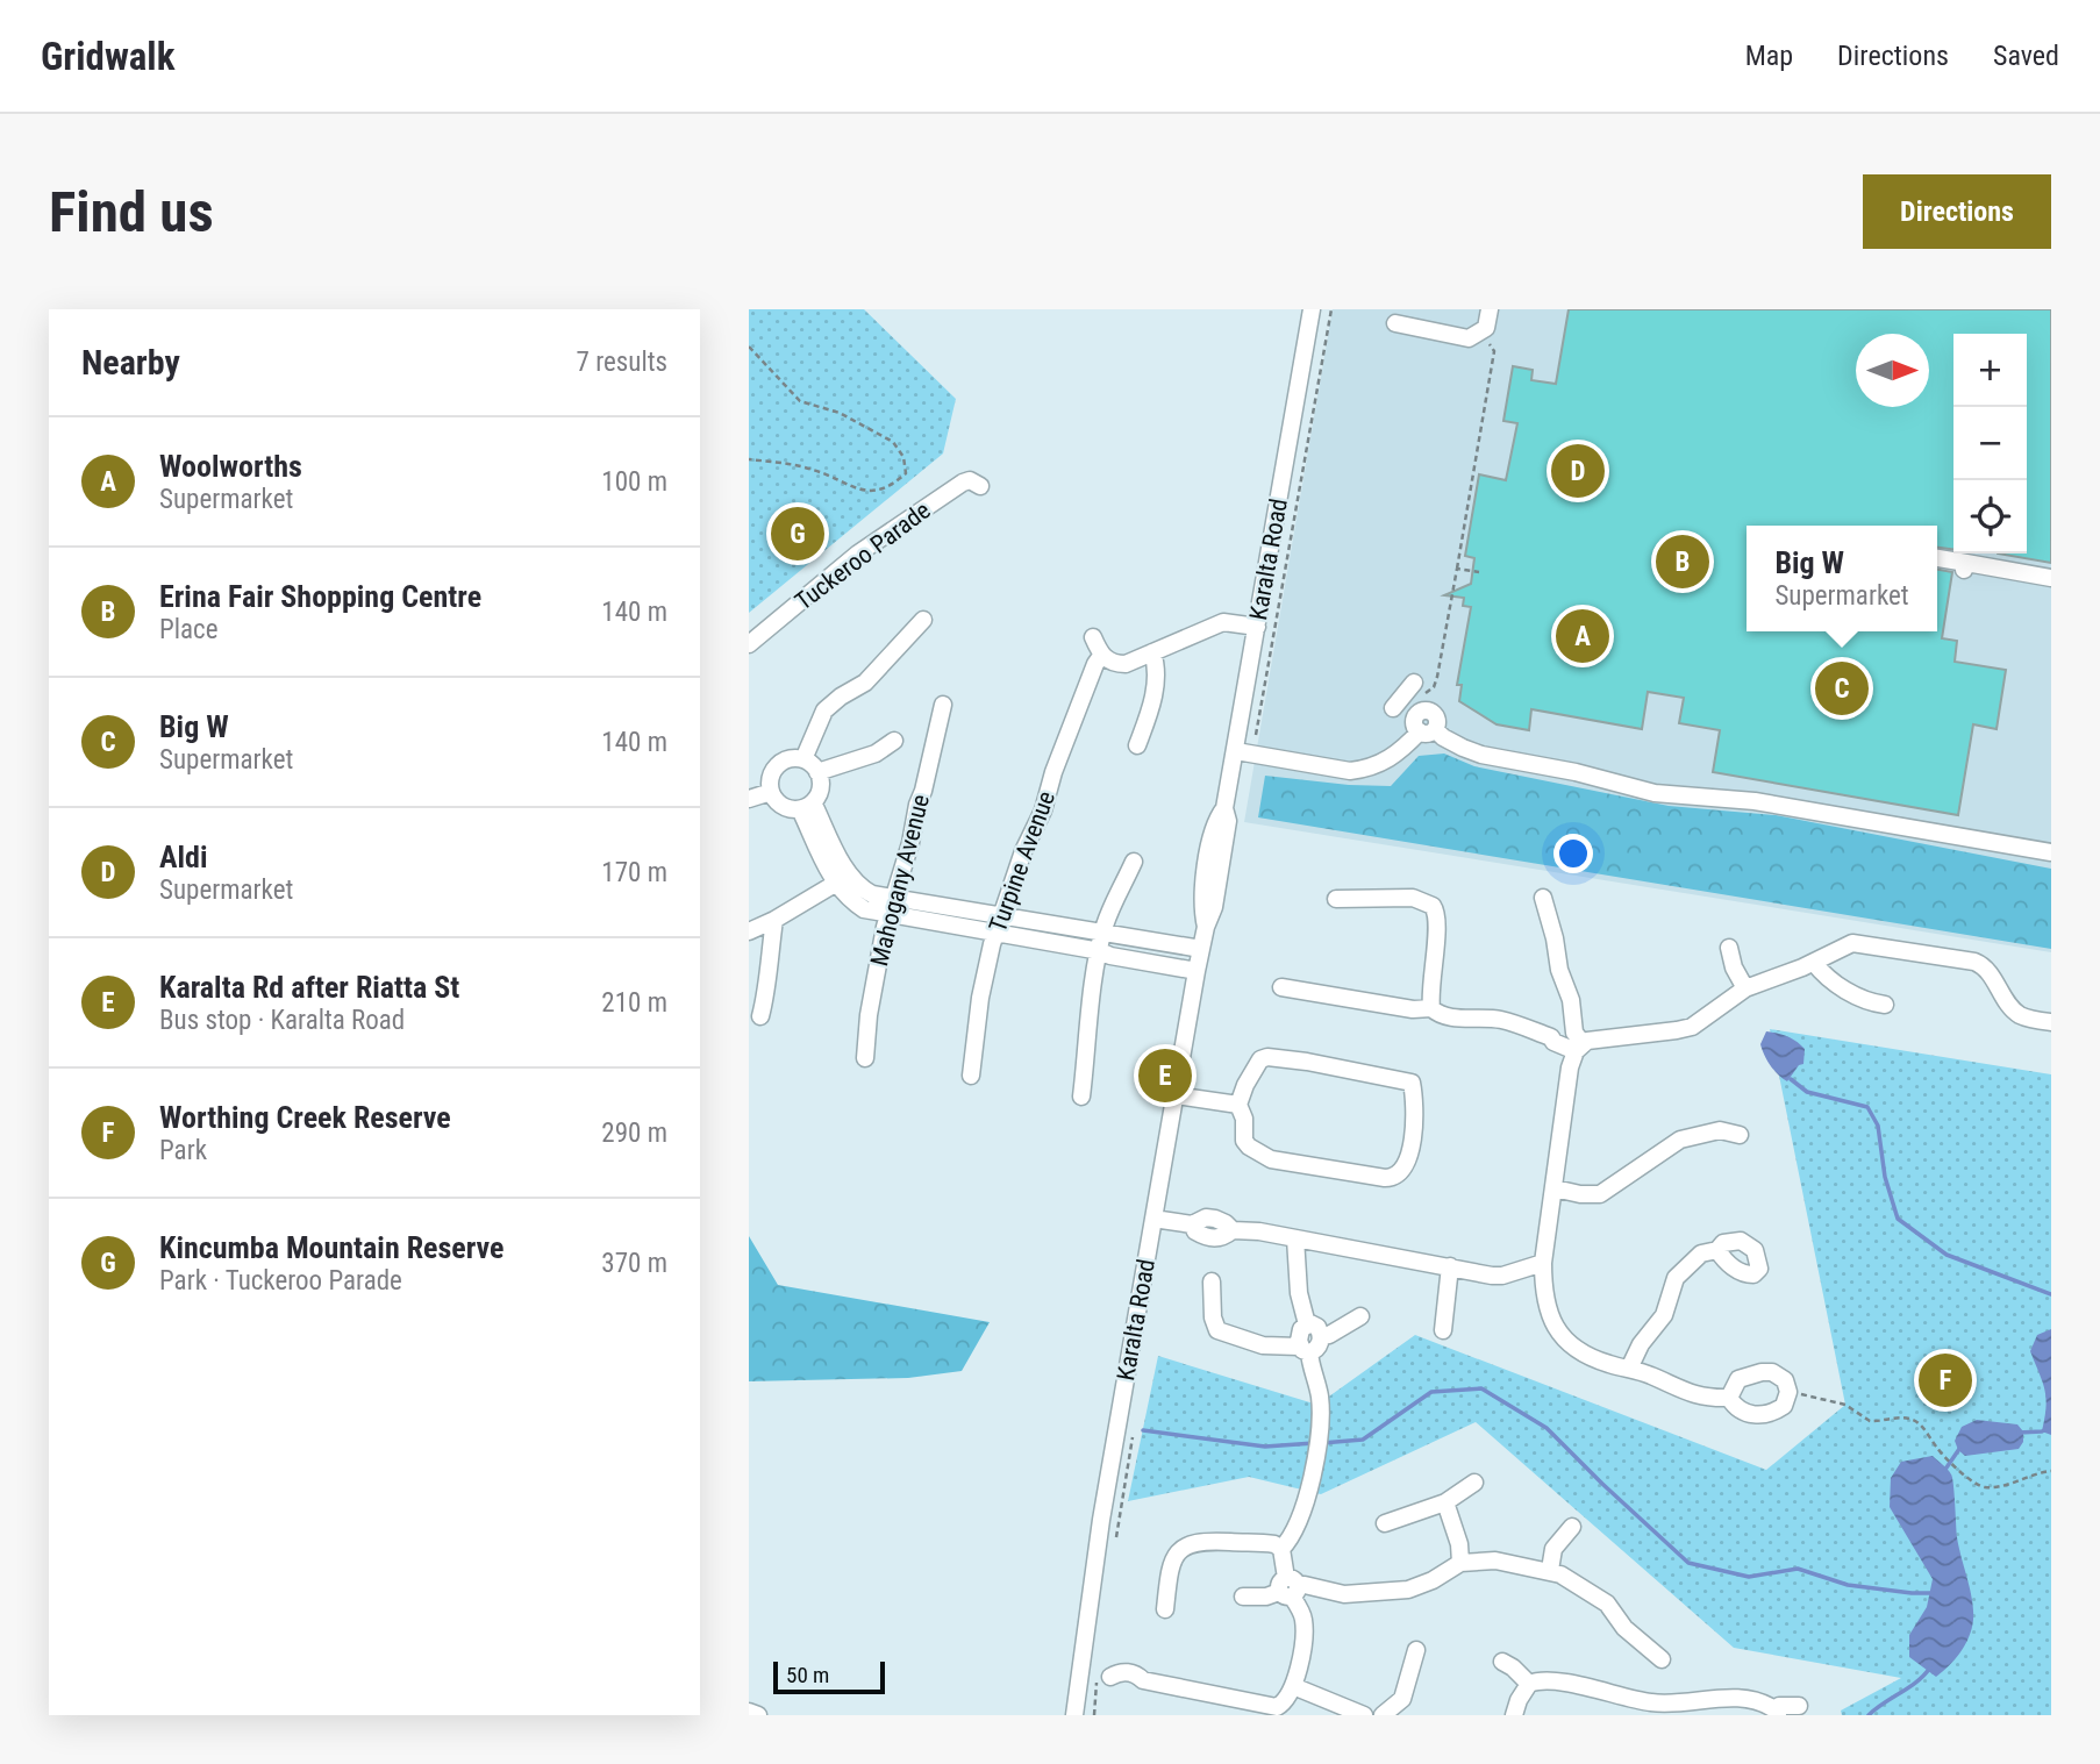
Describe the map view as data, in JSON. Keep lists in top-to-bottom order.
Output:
{
  "streets": {
    "street": [
      "Tuckeroo Parade",
      "Karalta Road",
      "Turpine Avenue",
      "Mahogany Avenue"
    ]
  },
  "scale_bar": "50 m",
  "north": "right",
  "page": {
    "header": "Gridwalk",
    "nav": ["Map", "Directions", "Saved"],
    "buttons": "Directions",
    "title": "Find us",
    "heading": ["Nearby", "7 results"],
    "map_buttons": ["+", "−"],
    "list": [
      {
        "mark": "A",
        "name": "Woolworths",
        "note": "Supermarket",
        "value": "100 m"
      },
      {
        "mark": "B",
        "name": "Erina Fair Shopping Centre",
        "note": "Place",
        "value": "140 m"
      },
      {
        "mark": "C",
        "name": "Big W",
        "note": "Supermarket",
        "value": "140 m"
      },
      {
        "mark": "D",
        "name": "Aldi",
        "note": "Supermarket",
        "value": "170 m"
      },
      {
        "mark": "E",
        "name": "Karalta Rd after Riatta St",
        "note": "Bus stop · Karalta Road",
        "value": "210 m"
      },
      {
        "mark": "F",
        "name": "Worthing Creek Reserve",
        "note": "Park",
        "value": "290 m"
      },
      {
        "mark": "G",
        "name": "Kincumba Mountain Reserve",
        "note": "Park · Tuckeroo Parade",
        "value": "370 m"
      }
    ],
    "pins": [
      "D",
      "G",
      "B",
      "A",
      "C",
      "E",
      "F"
    ],
    "popup": ["Big W", "Supermarket"],
    "scale": "50 m"
  }
}
